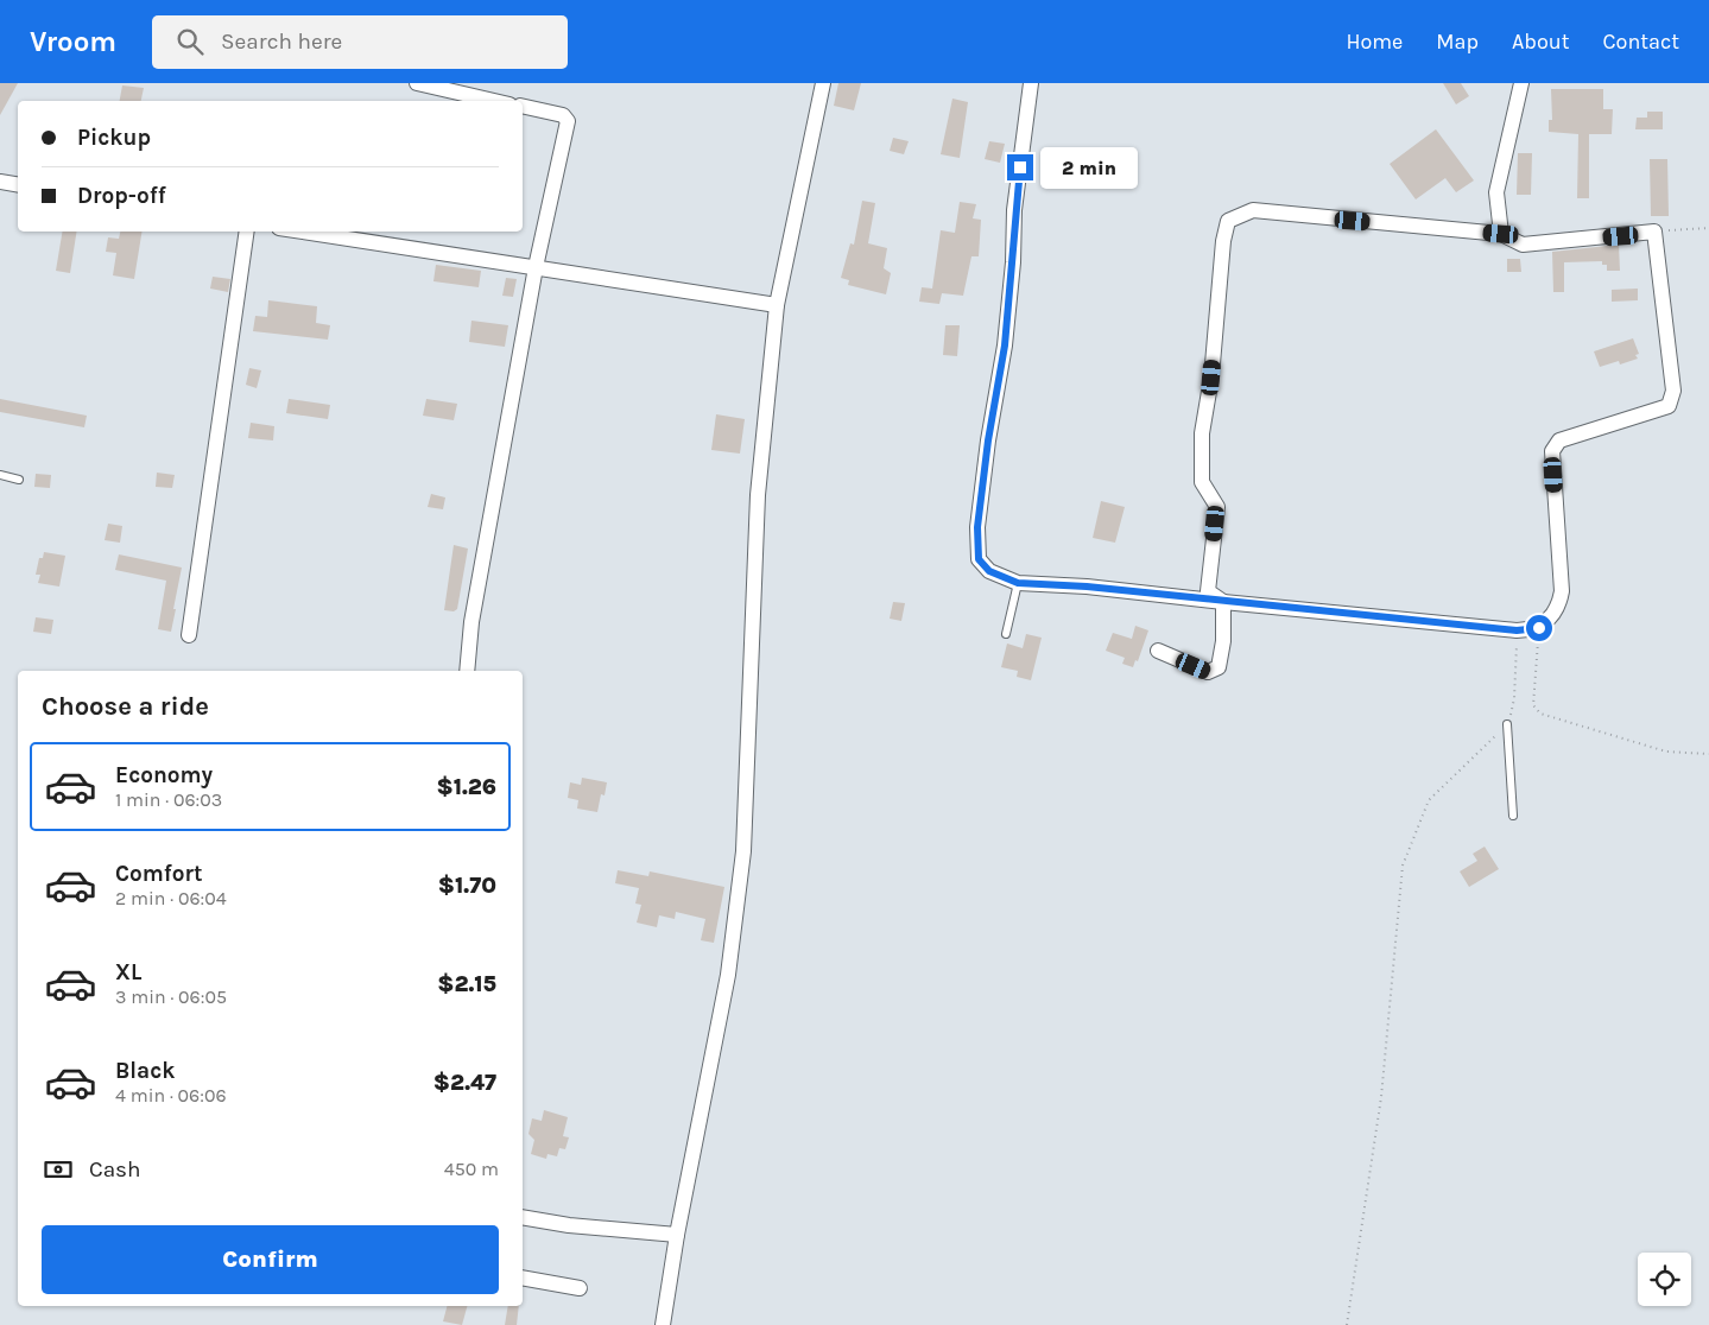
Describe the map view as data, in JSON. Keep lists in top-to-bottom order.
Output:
{
  "page": {
    "header": "Vroom",
    "search": "Search here",
    "nav": [
      "Home",
      "Map",
      "About",
      "Contact"
    ],
    "banner": ["Pickup", "Drop-off"],
    "bubble": "2 min",
    "heading": "Choose a ride",
    "list": [
      {
        "name": "Economy",
        "note": "1 min · 06:03",
        "value": "$1.26"
      },
      {
        "name": "Comfort",
        "note": "2 min · 06:04",
        "value": "$1.70"
      },
      {
        "name": "XL",
        "note": "3 min · 06:05",
        "value": "$2.15"
      },
      {
        "name": "Black",
        "note": "4 min · 06:06",
        "value": "$2.47"
      }
    ],
    "pay": ["Cash", "450 m"],
    "buttons": "Confirm"
  }
}
